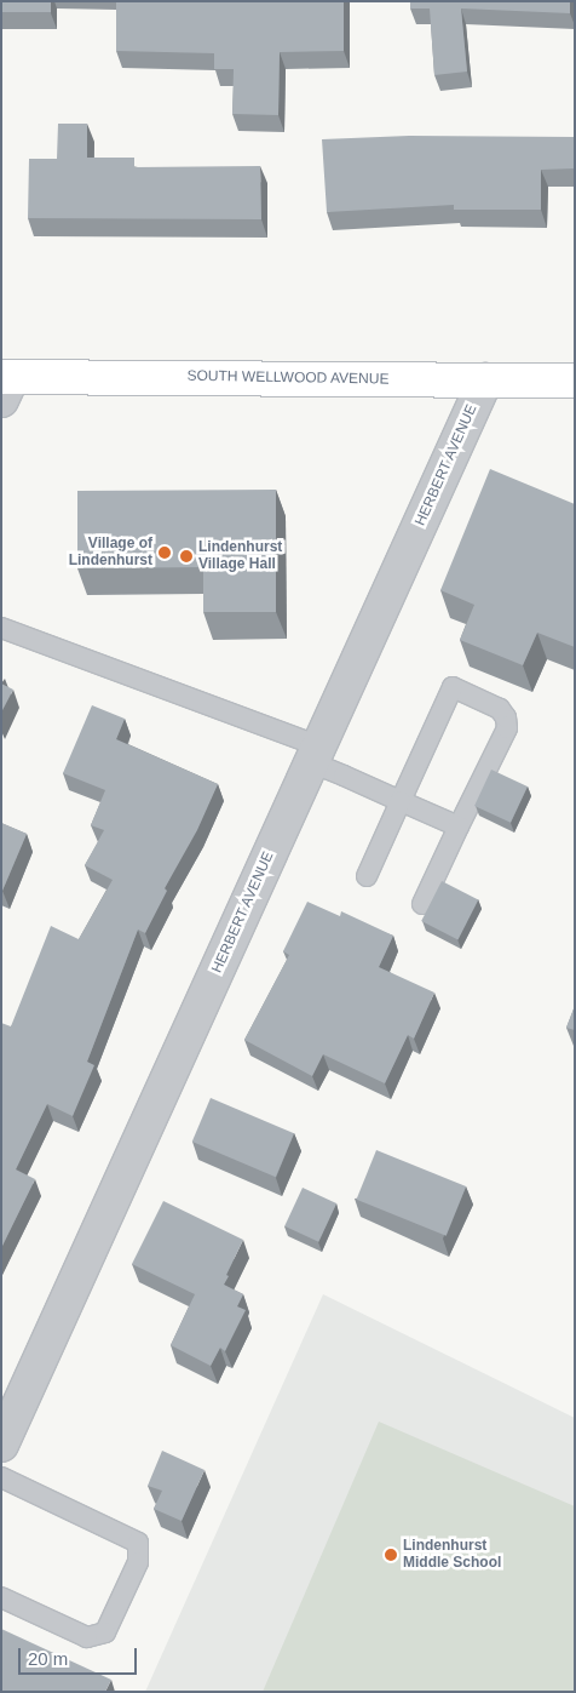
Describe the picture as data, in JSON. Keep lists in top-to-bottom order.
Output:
{
  "streets": {
    "main road": ["SOUTH WELLWOOD AVENUE"],
    "street": ["HERBERT AVENUE"]
  },
  "crossings": [
    ["SOUTH WELLWOOD AVENUE", "HERBERT AVENUE"]
  ],
  "places": ["Village of Lindenhurst", "Lindenhurst Village Hall", "Lindenhurst Middle School"],
  "scale_bar": "20 m"
}
